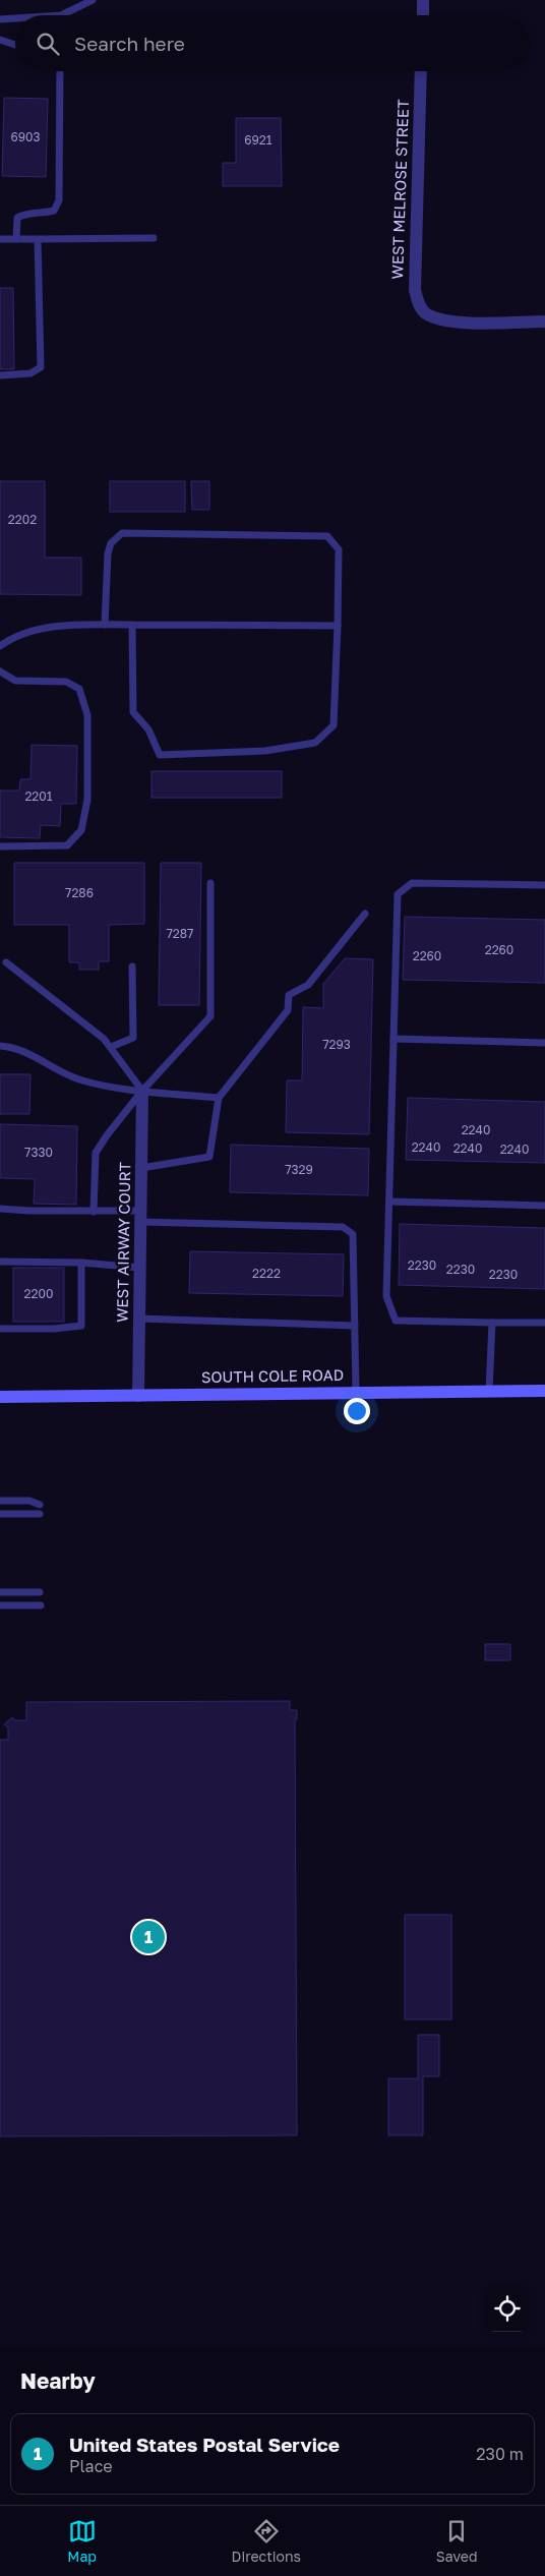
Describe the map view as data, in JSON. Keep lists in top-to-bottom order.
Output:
{
  "streets": {
    "main road": ["SOUTH COLE ROAD"],
    "street": ["WEST MELROSE STREET", "WEST AIRWAY COURT"]
  },
  "crossings": [
    ["WEST AIRWAY COURT", "SOUTH COLE ROAD"]
  ],
  "house_numbers": [
    "6903",
    "6921",
    "2202",
    "2201",
    "7286",
    "7287",
    "2260",
    "2260",
    "7293",
    "2240",
    "2240",
    "2240",
    "2240",
    "7330",
    "7329",
    "2230",
    "2230",
    "2222",
    "2230",
    "2200"
  ],
  "page": {
    "search": "Search here",
    "pins": "1",
    "heading": "Nearby",
    "list": [
      {
        "mark": "1",
        "name": "United States Postal Service",
        "note": "Place",
        "value": "230 m"
      }
    ],
    "nav": ["Map", "Directions", "Saved"]
  }
}
